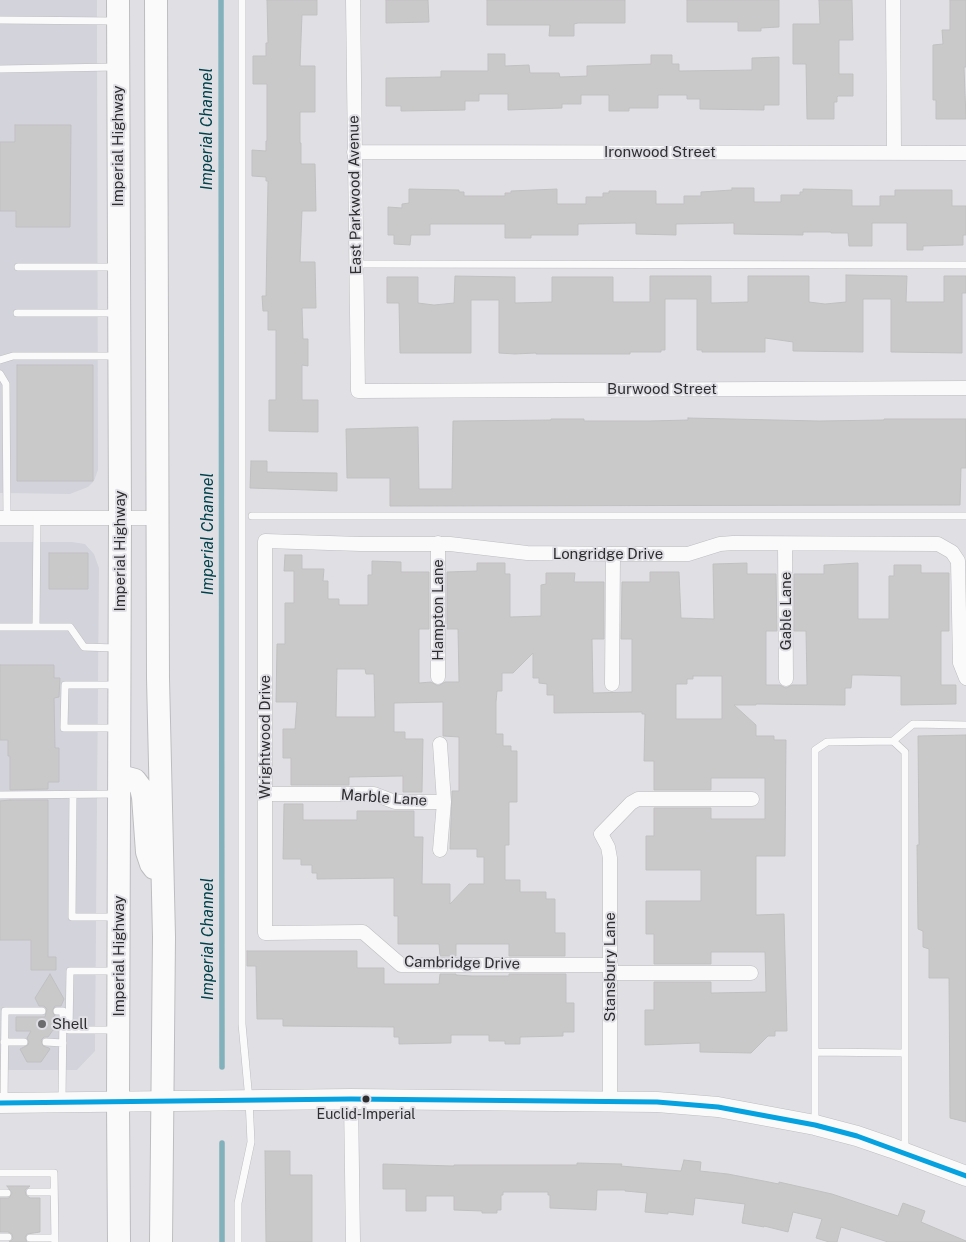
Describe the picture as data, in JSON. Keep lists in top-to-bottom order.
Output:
{
  "streets": {
    "main road": ["Imperial Highway"],
    "street": [
      "Ironwood Street",
      "East Parkwood Avenue",
      "Burwood Street",
      "Longridge Drive",
      "Hampton Lane",
      "Gable Lane",
      "Wrightwood Drive",
      "Marble Lane",
      "Cambridge Drive",
      "Stansbury Lane"
    ]
  },
  "crossings": [
    ["Ironwood Street", "East Parkwood Avenue"],
    ["East Parkwood Avenue", "Burwood Street"],
    ["Longridge Drive", "Hampton Lane"],
    ["Longridge Drive", "Gable Lane"],
    ["Longridge Drive", "Wrightwood Drive"],
    ["Wrightwood Drive", "Marble Lane"],
    ["Wrightwood Drive", "Cambridge Drive"],
    ["Cambridge Drive", "Stansbury Lane"]
  ],
  "water": ["Imperial Channel"],
  "places": ["Shell", "Euclid-Imperial"]
}
